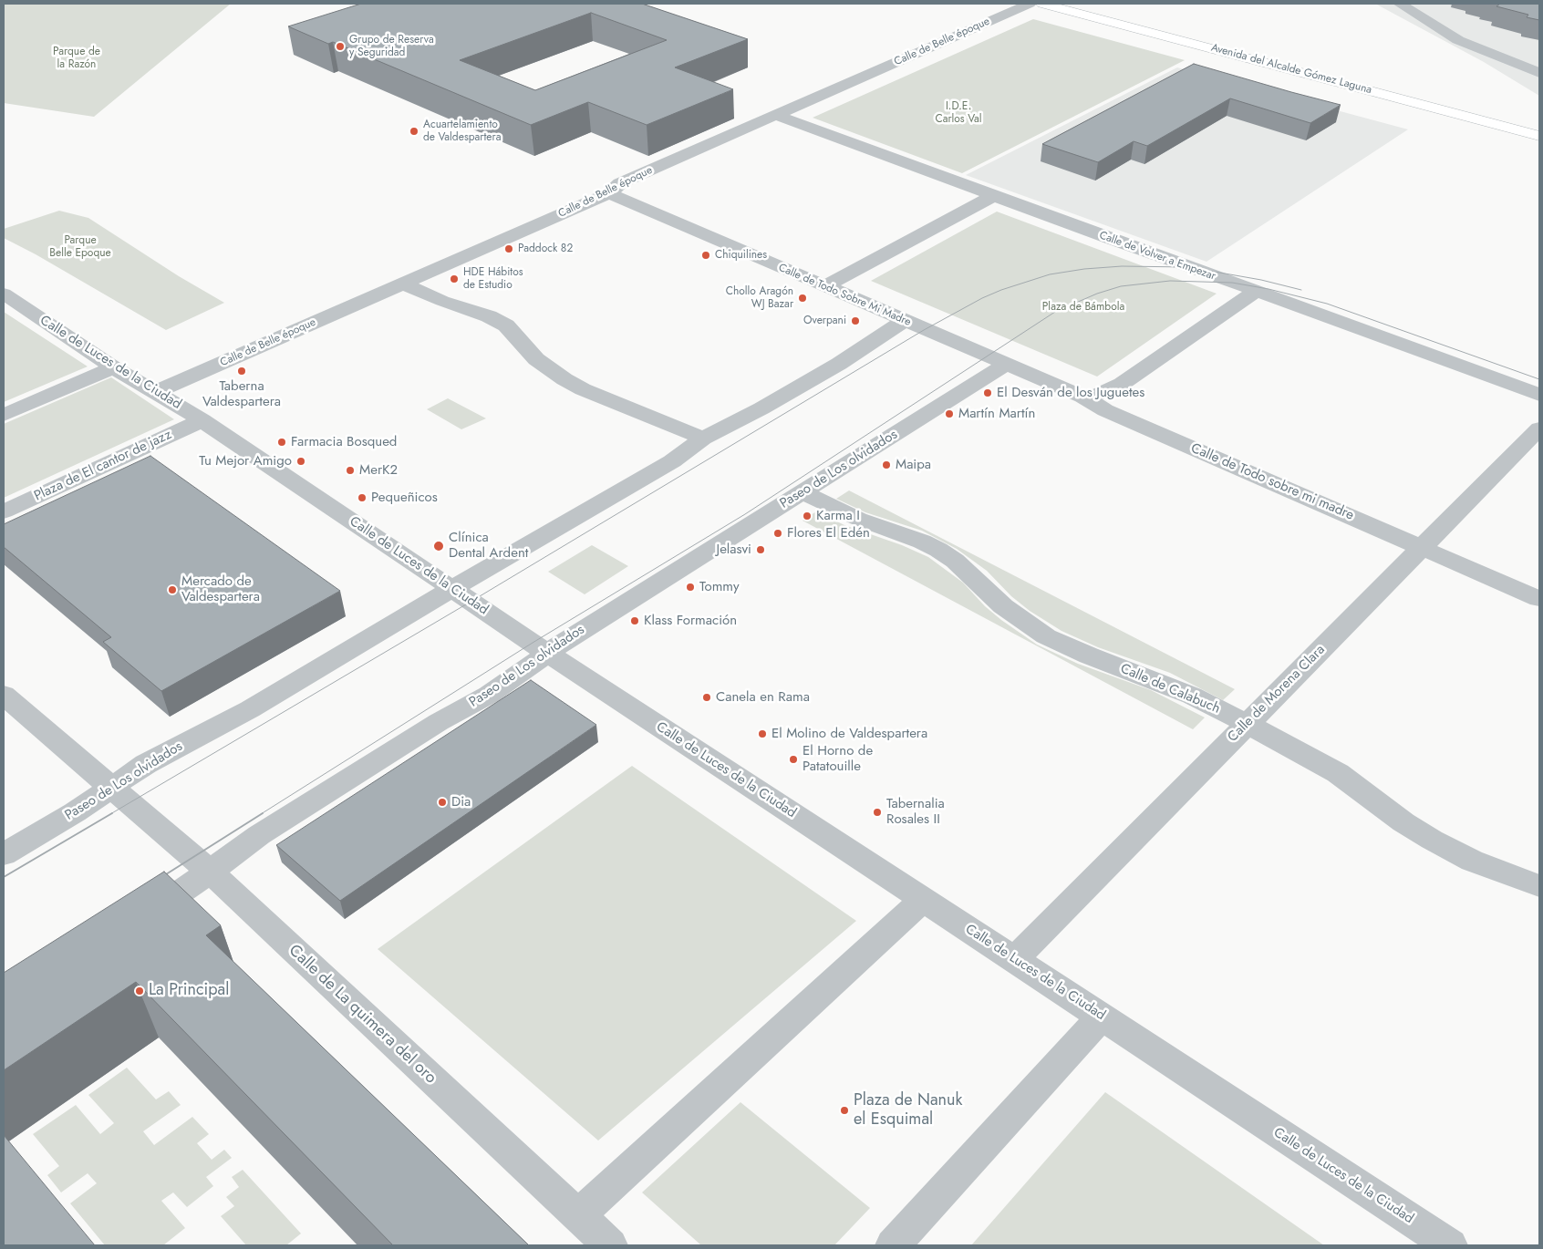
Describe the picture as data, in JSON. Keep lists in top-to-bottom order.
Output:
{
  "streets": {
    "main road": ["Avenida del Alcalde Gómez Laguna"],
    "street": [
      "Calle de Belle époque",
      "Calle de Volver a Empezar",
      "Calle de Todo Sobre Mi Madre",
      "Calle de Luces de la Ciudad",
      "Plaza de El cantor de jazz",
      "Paseo de Los olvidados",
      "Calle de Todo sobre mi madre",
      "Calle de Calabuch",
      "Calle de Morena Clara",
      "Calle de La quimera del oro"
    ]
  },
  "crossings": [
    ["Calle de Belle époque", "Calle de Volver a Empezar"],
    ["Calle de Belle époque", "Calle de Todo Sobre Mi Madre"],
    ["Calle de Belle époque", "Calle de Luces de la Ciudad"],
    ["Calle de Todo Sobre Mi Madre", "Paseo de Los olvidados"],
    ["Calle de Todo Sobre Mi Madre", "Calle de Todo sobre mi madre"],
    ["Calle de Luces de la Ciudad", "Plaza de El cantor de jazz"],
    ["Calle de Luces de la Ciudad", "Paseo de Los olvidados"],
    ["Calle de Luces de la Ciudad", "Calle de Morena Clara"],
    ["Paseo de Los olvidados", "Calle de Todo sobre mi madre"],
    ["Paseo de Los olvidados", "Calle de Calabuch"],
    ["Paseo de Los olvidados", "Calle de La quimera del oro"],
    ["Calle de Todo sobre mi madre", "Calle de Morena Clara"],
    ["Calle de Calabuch", "Calle de Morena Clara"]
  ],
  "parks": [
    "Parque de la Razón",
    "I.D.E. Carlos Val",
    "Parque Belle Epoque",
    "Plaza de Bámbola"
  ],
  "places": [
    "Grupo de Reserva y Seguridad",
    "Acuartelamiento de Valdespartera",
    "Paddock 82",
    "Chiquilines",
    "HDE Hábitos de Estudio",
    "Chollo Aragón WJ Bazar",
    "Overpani",
    "Taberna Valdespartera",
    "El Desván de los Juguetes",
    "Martín Martín",
    "Farmacia Bosqued",
    "Tu Mejor Amigo",
    "Maipa",
    "MerK2",
    "Pequeñicos",
    "Karma I",
    "Flores El Edén",
    "Clínica Dental Ardent",
    "Jelasvi",
    "Tommy",
    "Mercado de Valdespartera",
    "Klass Formación",
    "Canela en Rama",
    "El Molino de Valdespartera",
    "El Horno de Patatouille",
    "Dia",
    "Tabernalia Rosales II",
    "La Principal",
    "Plaza de Nanuk el Esquimal"
  ]
}
